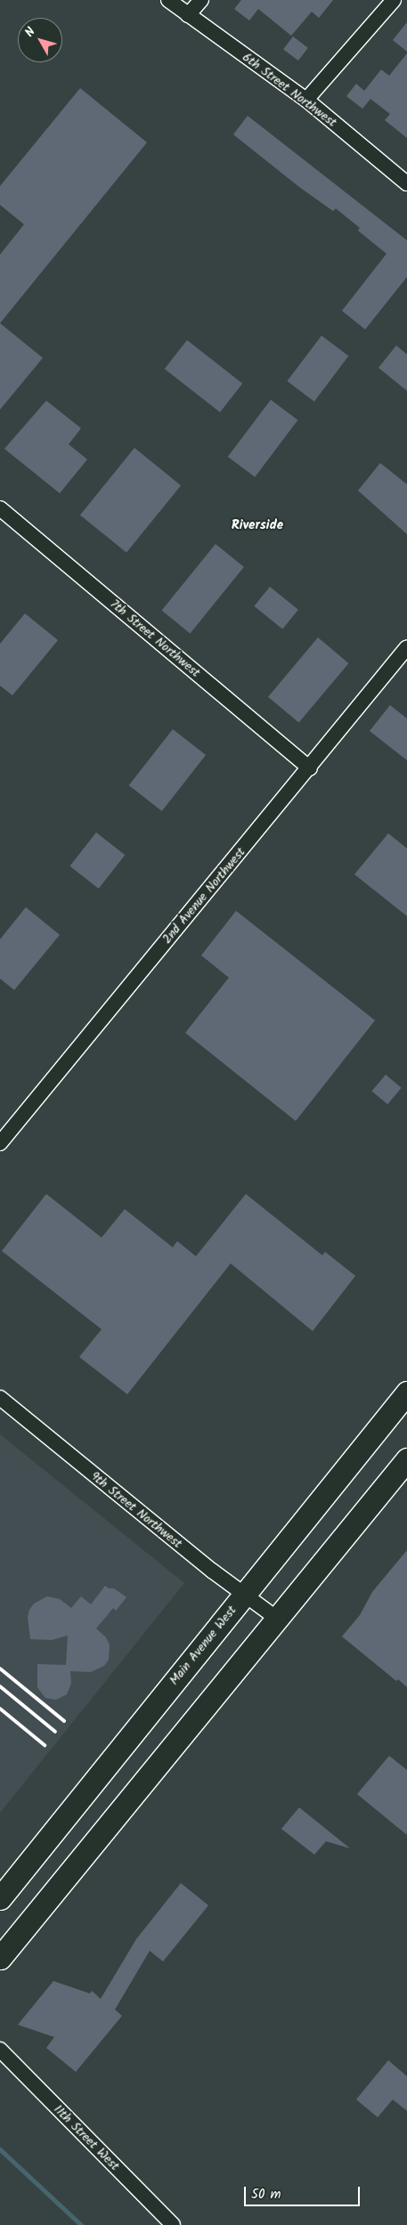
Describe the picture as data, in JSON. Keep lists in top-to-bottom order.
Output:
{
  "streets": {
    "main road": ["Main Avenue West"],
    "street": [
      "6th Street Northwest",
      "7th Street Northwest",
      "2nd Avenue Northwest",
      "9th Street Northwest",
      "11th Street West"
    ]
  },
  "crossings": [
    ["7th Street Northwest", "2nd Avenue Northwest"],
    ["9th Street Northwest", "Main Avenue West"]
  ],
  "districts": ["Riverside"],
  "scale_bar": "50 m",
  "north": "top left"
}
